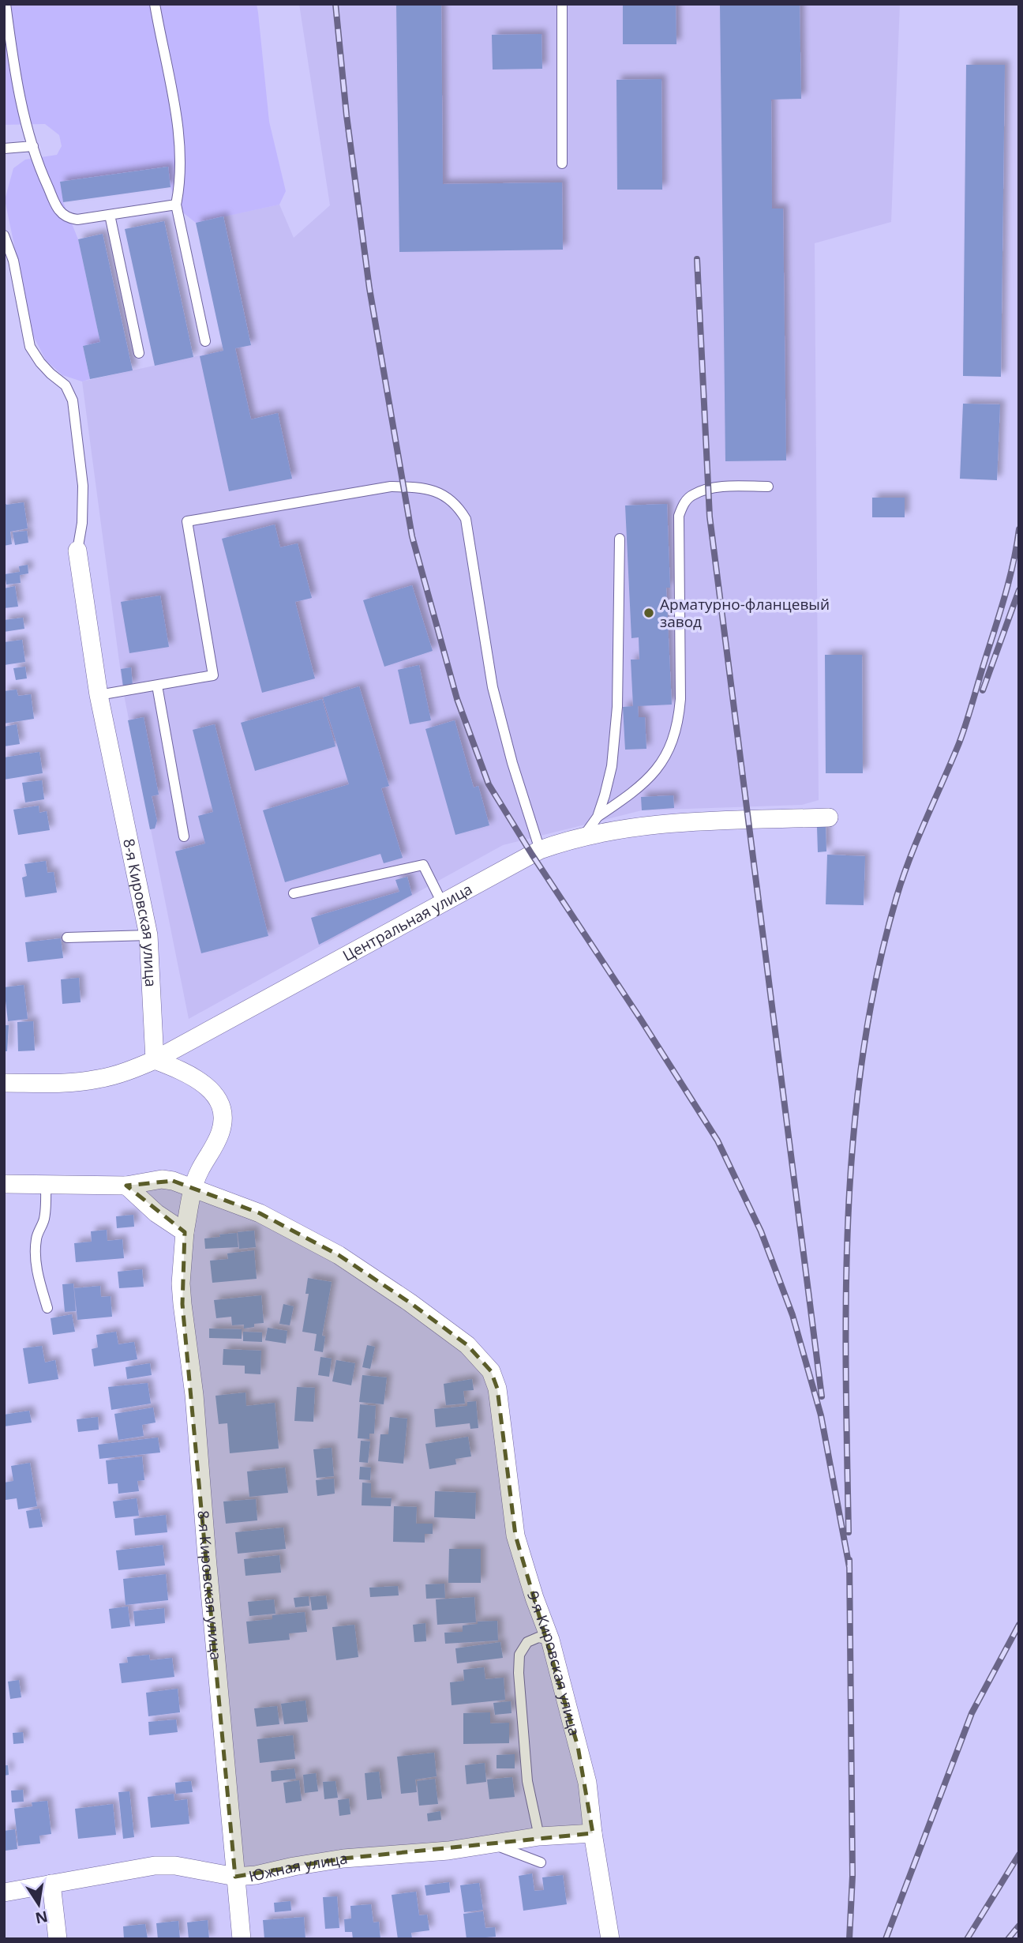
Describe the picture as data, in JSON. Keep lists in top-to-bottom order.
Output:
{
  "streets": {
    "street": [
      "8-я Кировская улица",
      "Центральная улица",
      "9-я Кировская улица",
      "Южная улица"
    ]
  },
  "crossings": [
    ["8-я Кировская улица", "Центральная улица"],
    ["8-я Кировская улица", "9-я Кировская улица"],
    ["8-я Кировская улица", "Южная улица"],
    ["9-я Кировская улица", "Южная улица"]
  ],
  "places": ["Арматурно-фланцевый завод"],
  "north": "bottom"
}
